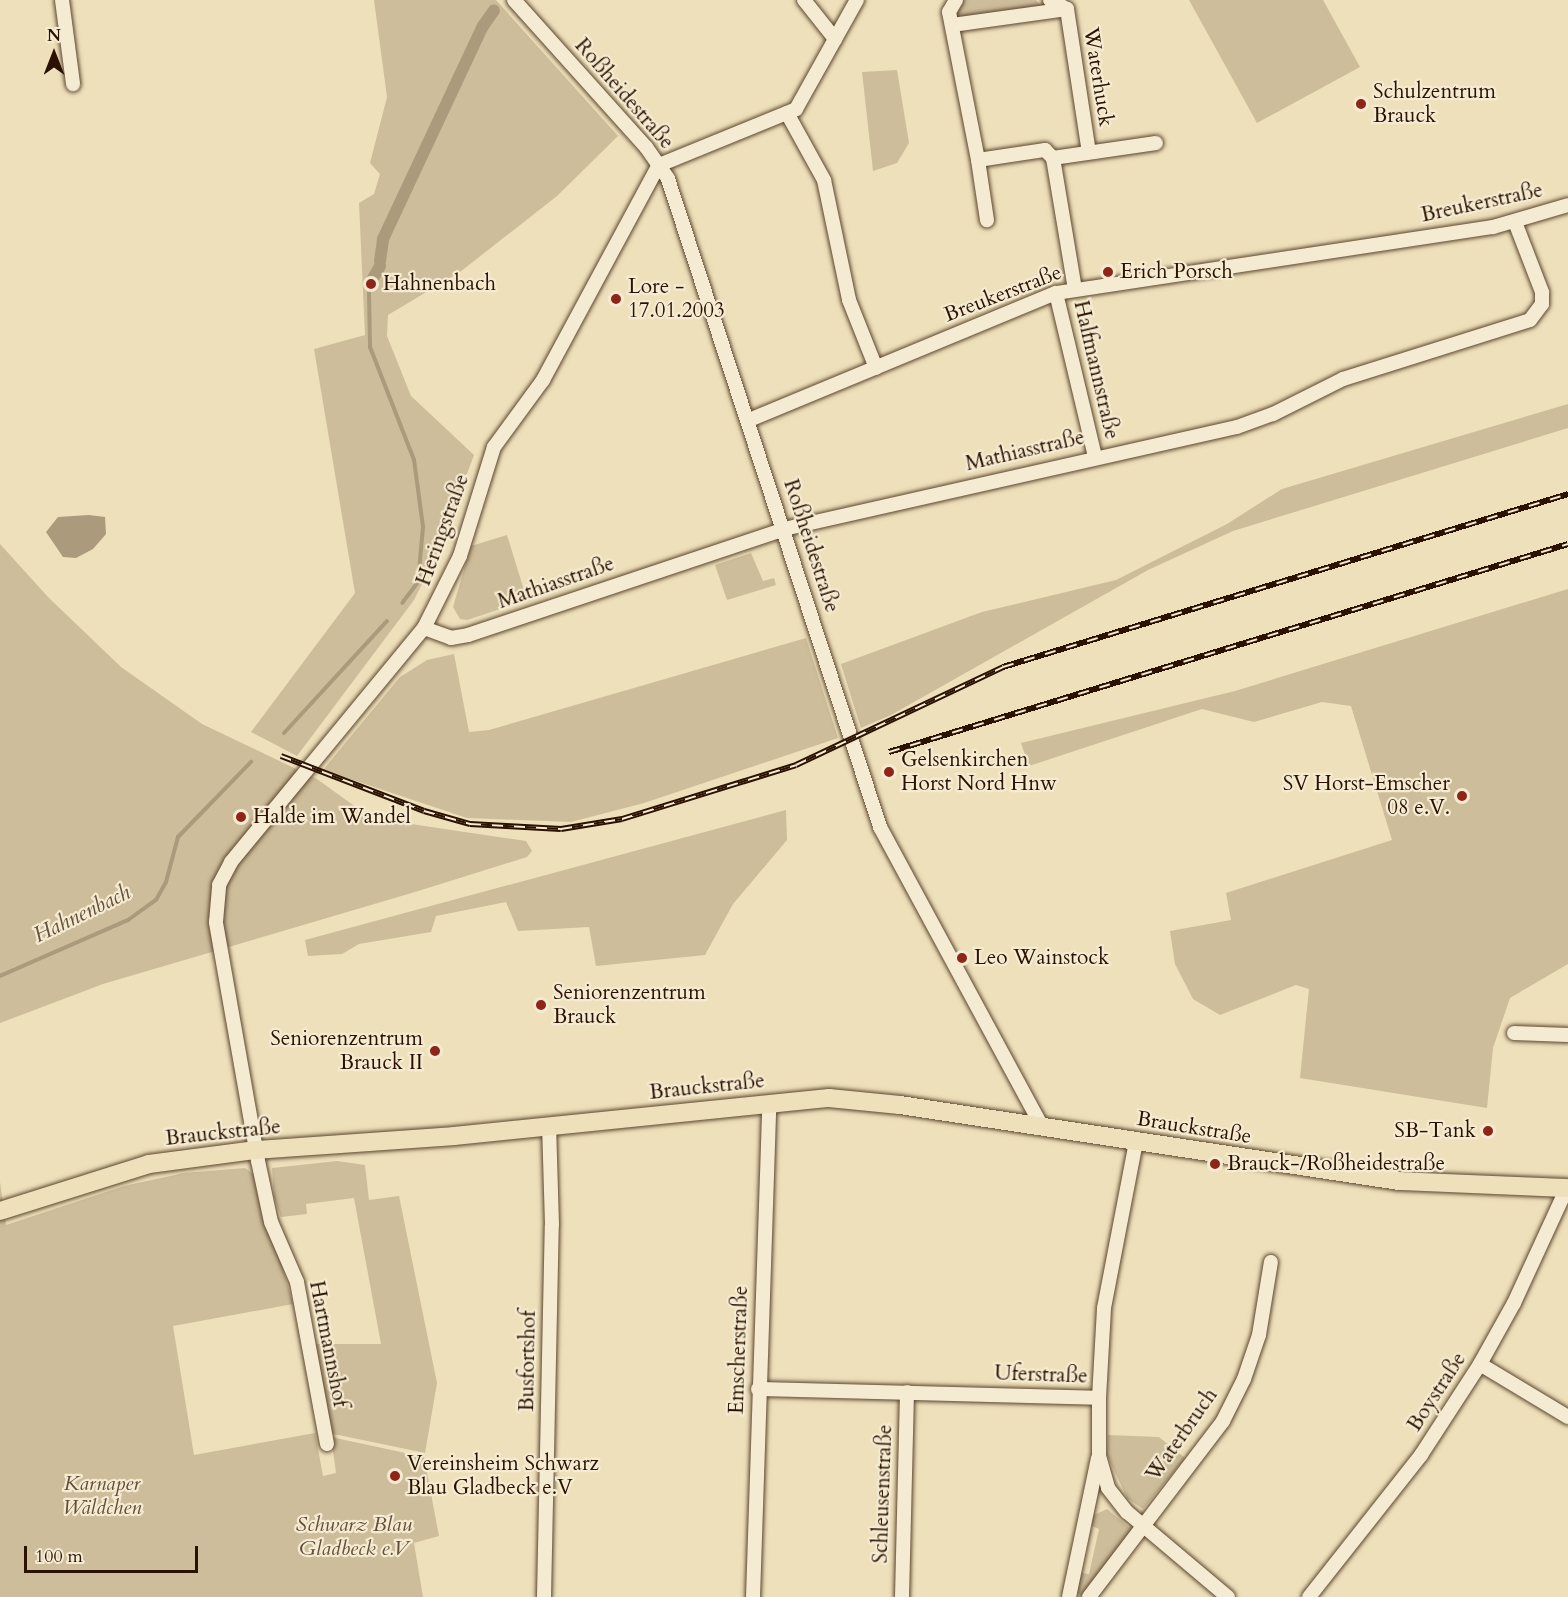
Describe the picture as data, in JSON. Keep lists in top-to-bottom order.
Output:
{
  "streets": {
    "main road": ["Brauckstraße"],
    "street": [
      "Waterhuck",
      "Roßheidestraße",
      "Breukerstraße",
      "Halfmannstraße",
      "Mathiasstraße",
      "Heringstraße",
      "Hartmannshof",
      "Emscherstraße",
      "Busfortshof",
      "Uferstraße",
      "Boystraße",
      "Waterbruch",
      "Schleusenstraße"
    ]
  },
  "crossings": [
    ["Roßheidestraße", "Breukerstraße"],
    ["Roßheidestraße", "Mathiasstraße"],
    ["Roßheidestraße", "Heringstraße"],
    ["Roßheidestraße", "Brauckstraße"],
    ["Breukerstraße", "Halfmannstraße"],
    ["Breukerstraße", "Mathiasstraße"],
    ["Halfmannstraße", "Mathiasstraße"],
    ["Mathiasstraße", "Heringstraße"],
    ["Heringstraße", "Brauckstraße"],
    ["Heringstraße", "Hartmannshof"],
    ["Brauckstraße", "Hartmannshof"],
    ["Brauckstraße", "Emscherstraße"],
    ["Brauckstraße", "Busfortshof"],
    ["Brauckstraße", "Uferstraße"],
    ["Brauckstraße", "Boystraße"],
    ["Emscherstraße", "Uferstraße"],
    ["Uferstraße", "Schleusenstraße"]
  ],
  "water": ["Hahnenbach"],
  "parks": ["Karnaper Wäldchen", "Schwarz Blau Gladbeck e.V"],
  "places": [
    "Schulzentrum Brauck",
    "Erich Porsch",
    "Hahnenbach",
    "Lore - 17.01.2003",
    "Gelsenkirchen Horst Nord Hnw",
    "SV Horst-Emscher 08 e.V.",
    "Halde im Wandel",
    "Leo Wainstock",
    "Seniorenzentrum Brauck",
    "Seniorenzentrum Brauck II",
    "SB-Tank",
    "Brauck-/Roßheidestraße",
    "Vereinsheim Schwarz Blau Gladbeck e.V"
  ],
  "scale_bar": "100 m",
  "north": "top"
}
